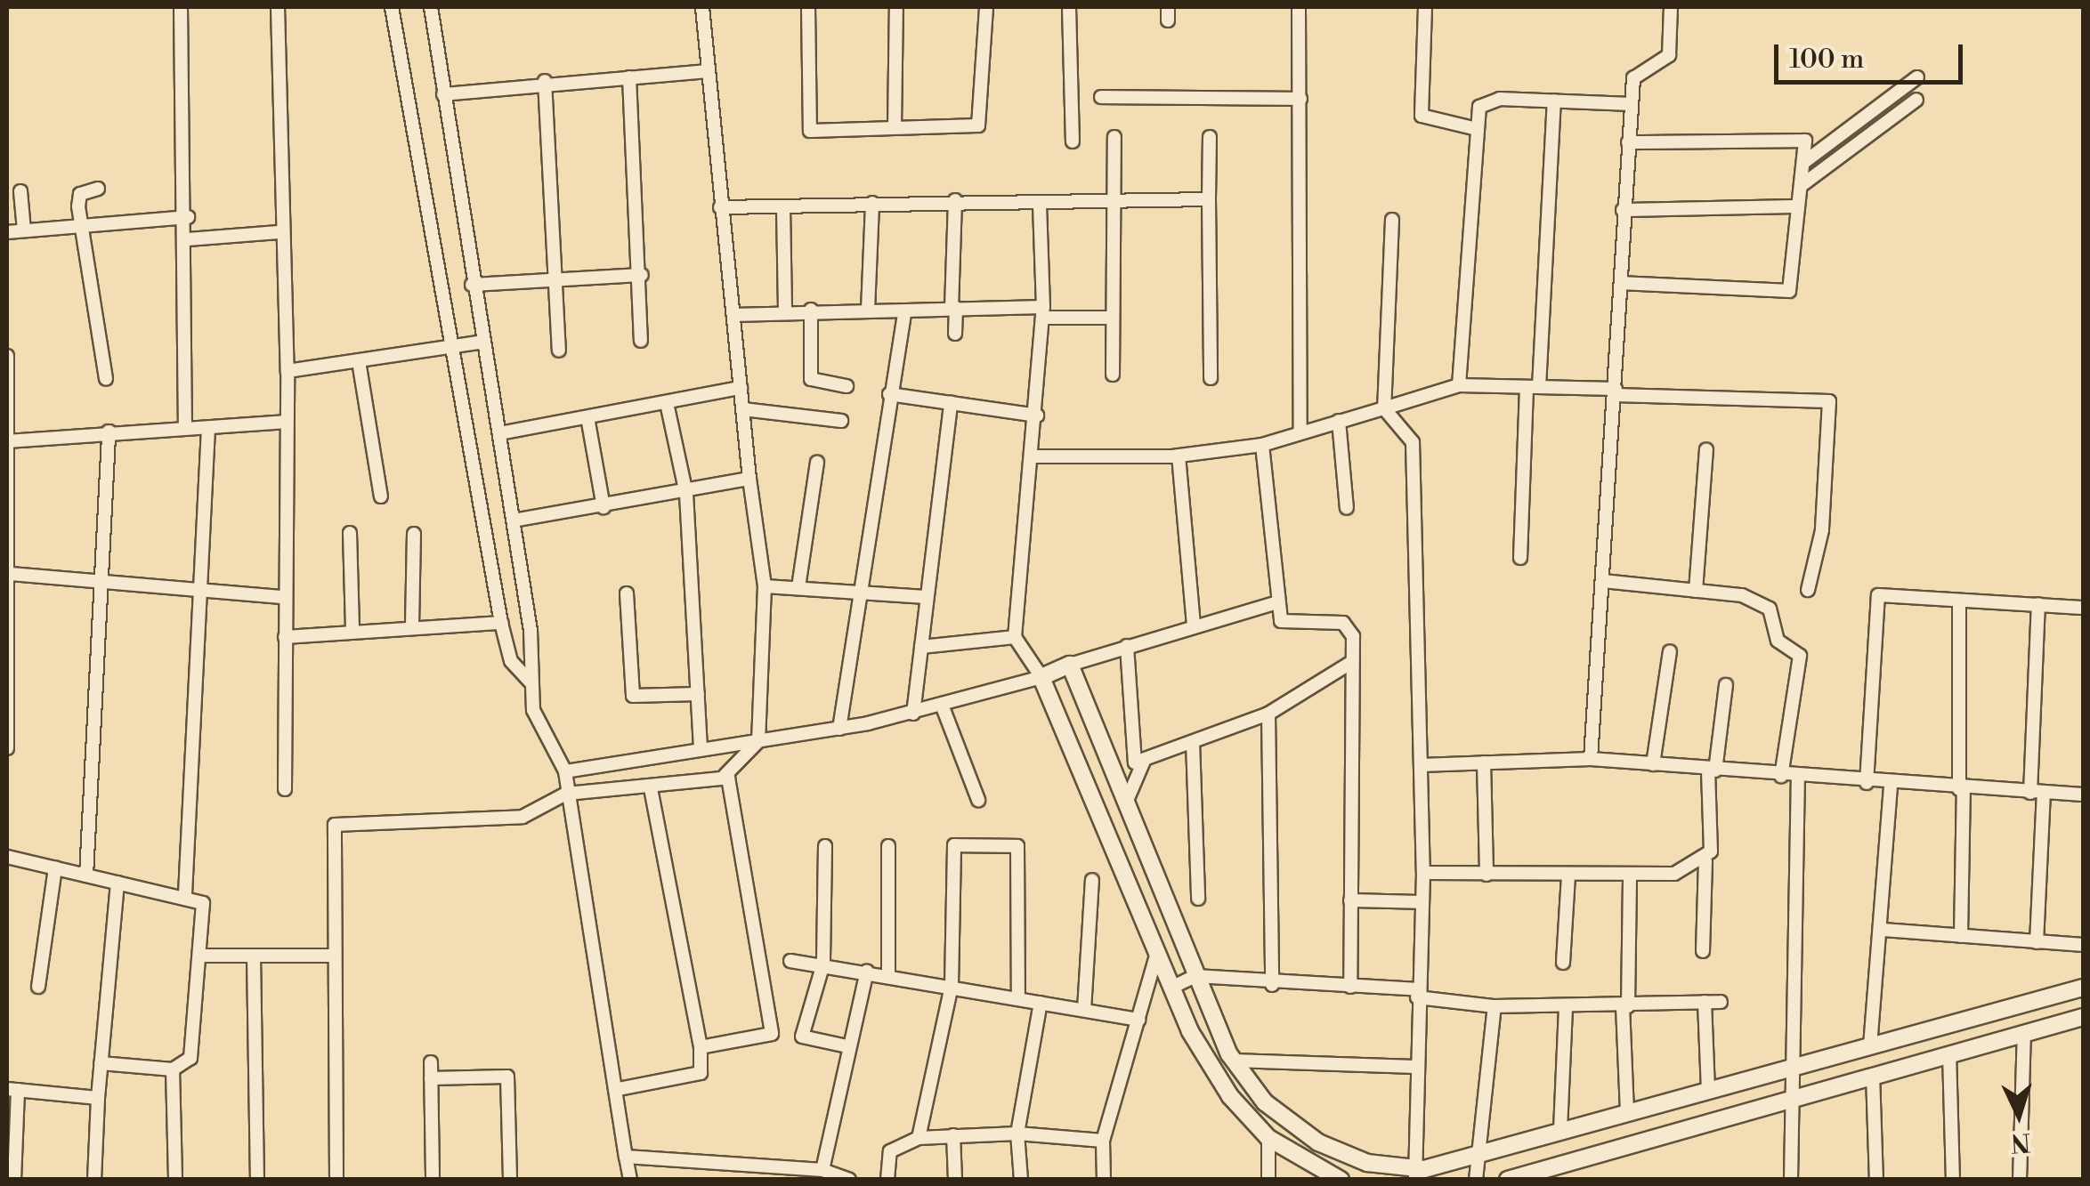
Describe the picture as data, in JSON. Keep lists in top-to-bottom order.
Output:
{
  "scale_bar": "100 m",
  "north": "bottom"
}
